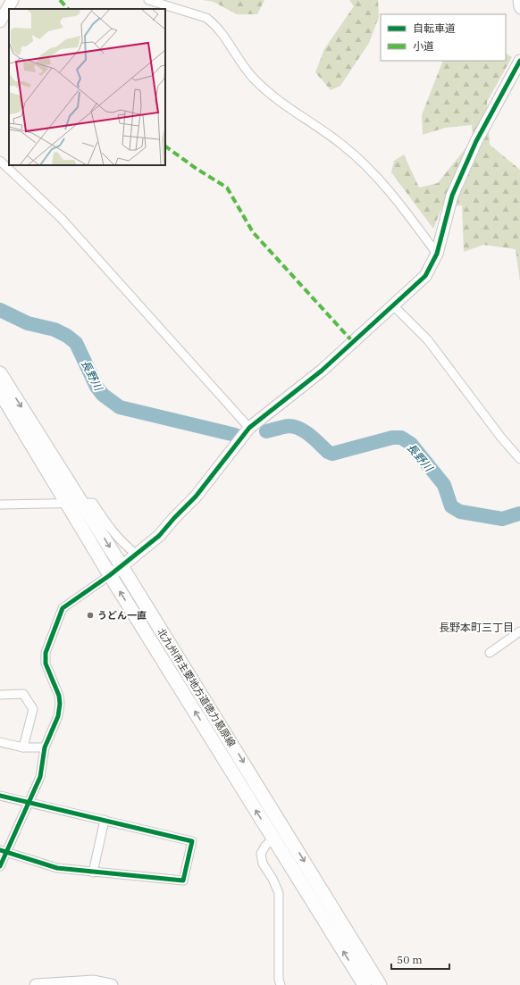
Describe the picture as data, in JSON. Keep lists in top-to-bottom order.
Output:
{
  "streets": {
    "main road": ["北九州市主要地方道徳力葛原線"]
  },
  "districts": ["長野本町三丁目"],
  "water": ["長野川"],
  "places": ["うどん一直"],
  "legend": ["自転車道", "小道"],
  "scale_bar": "50 m"
}
